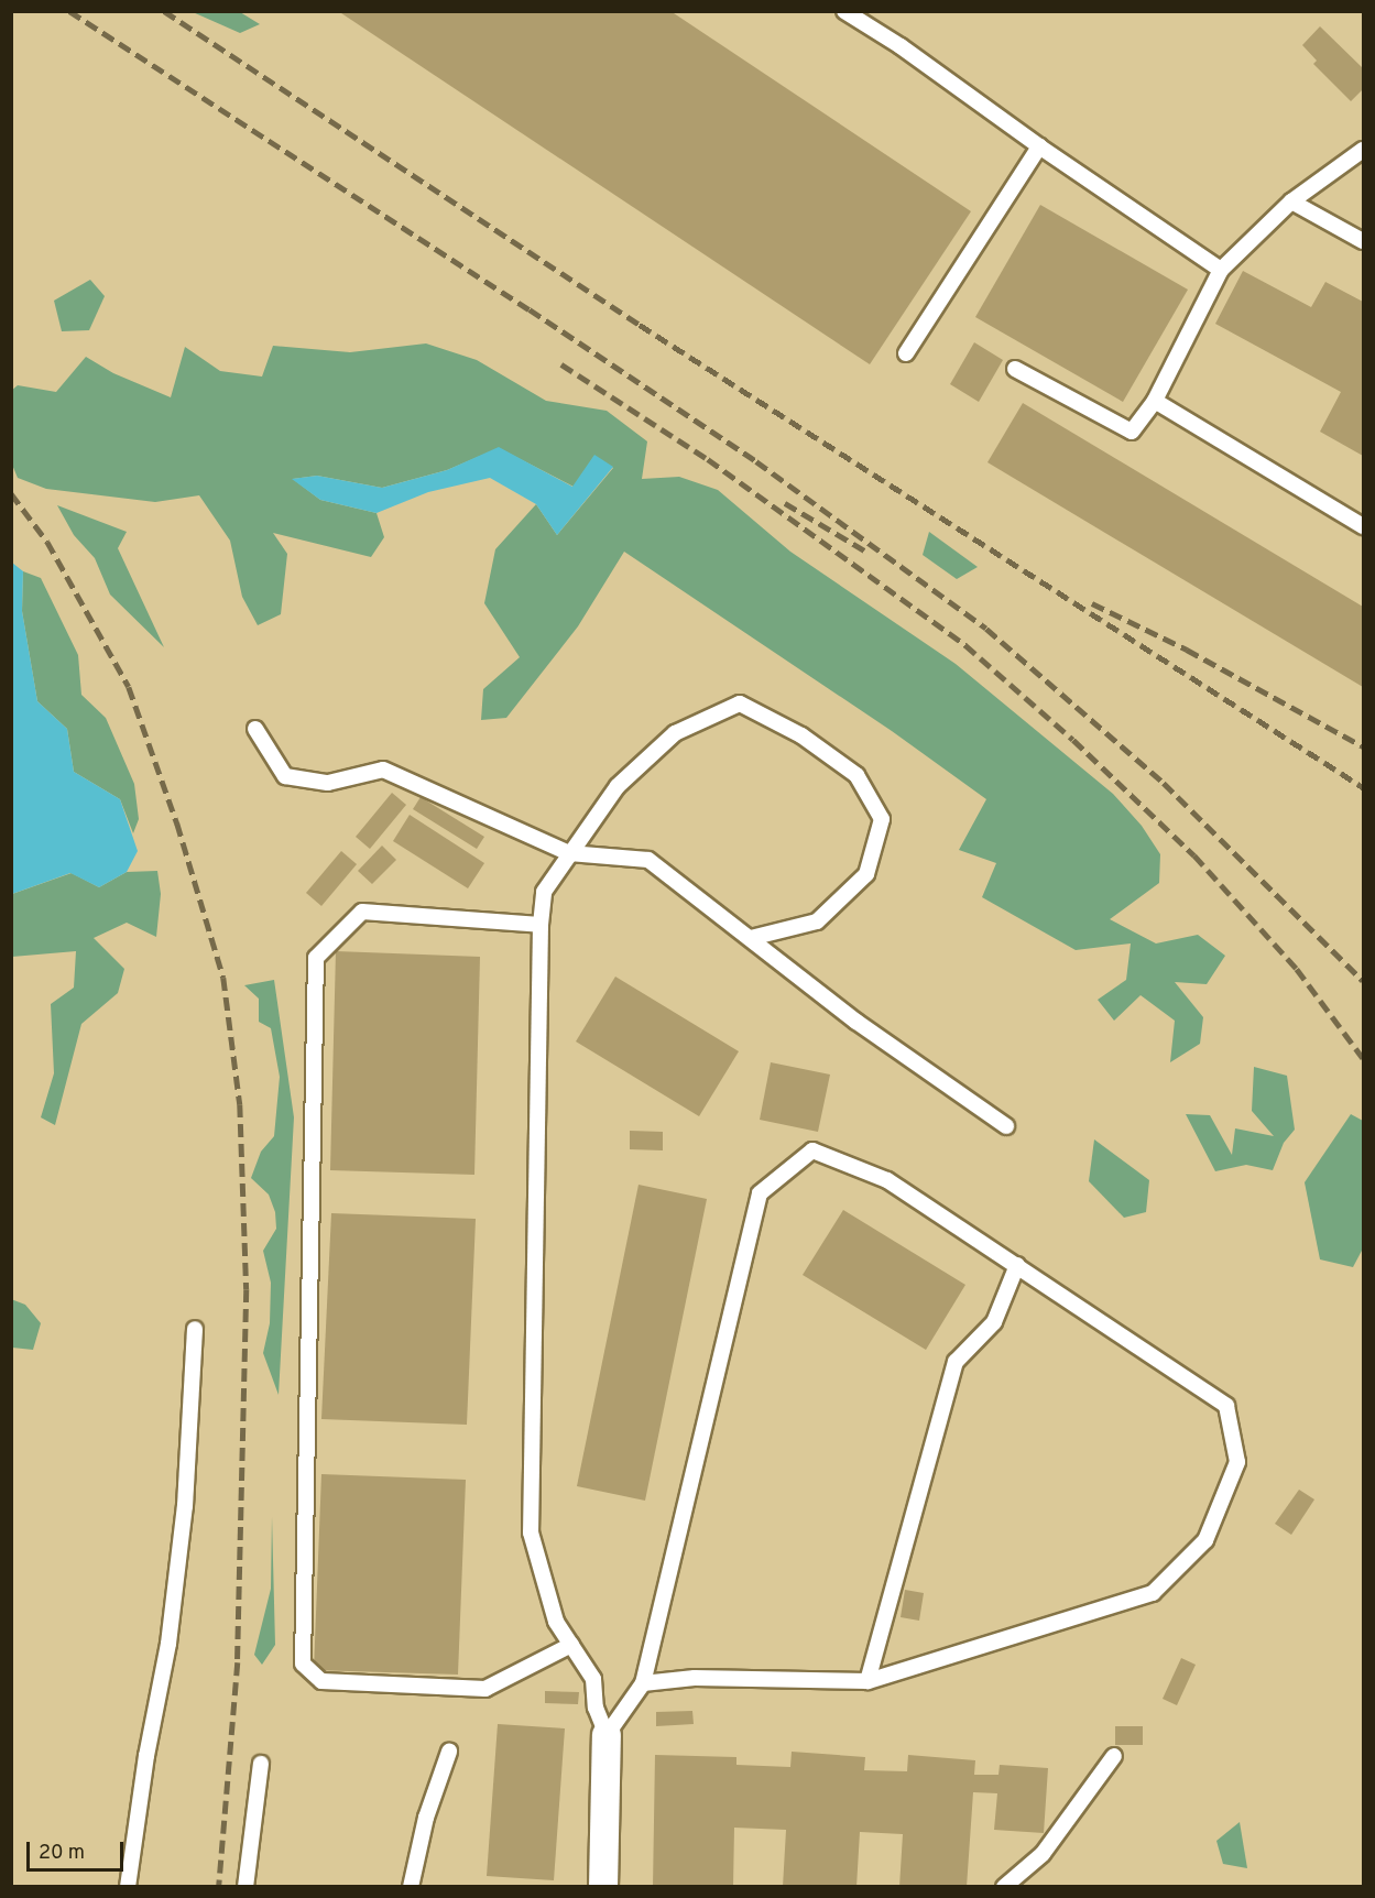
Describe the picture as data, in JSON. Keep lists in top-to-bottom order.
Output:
{
  "scale_bar": "20 m"
}
